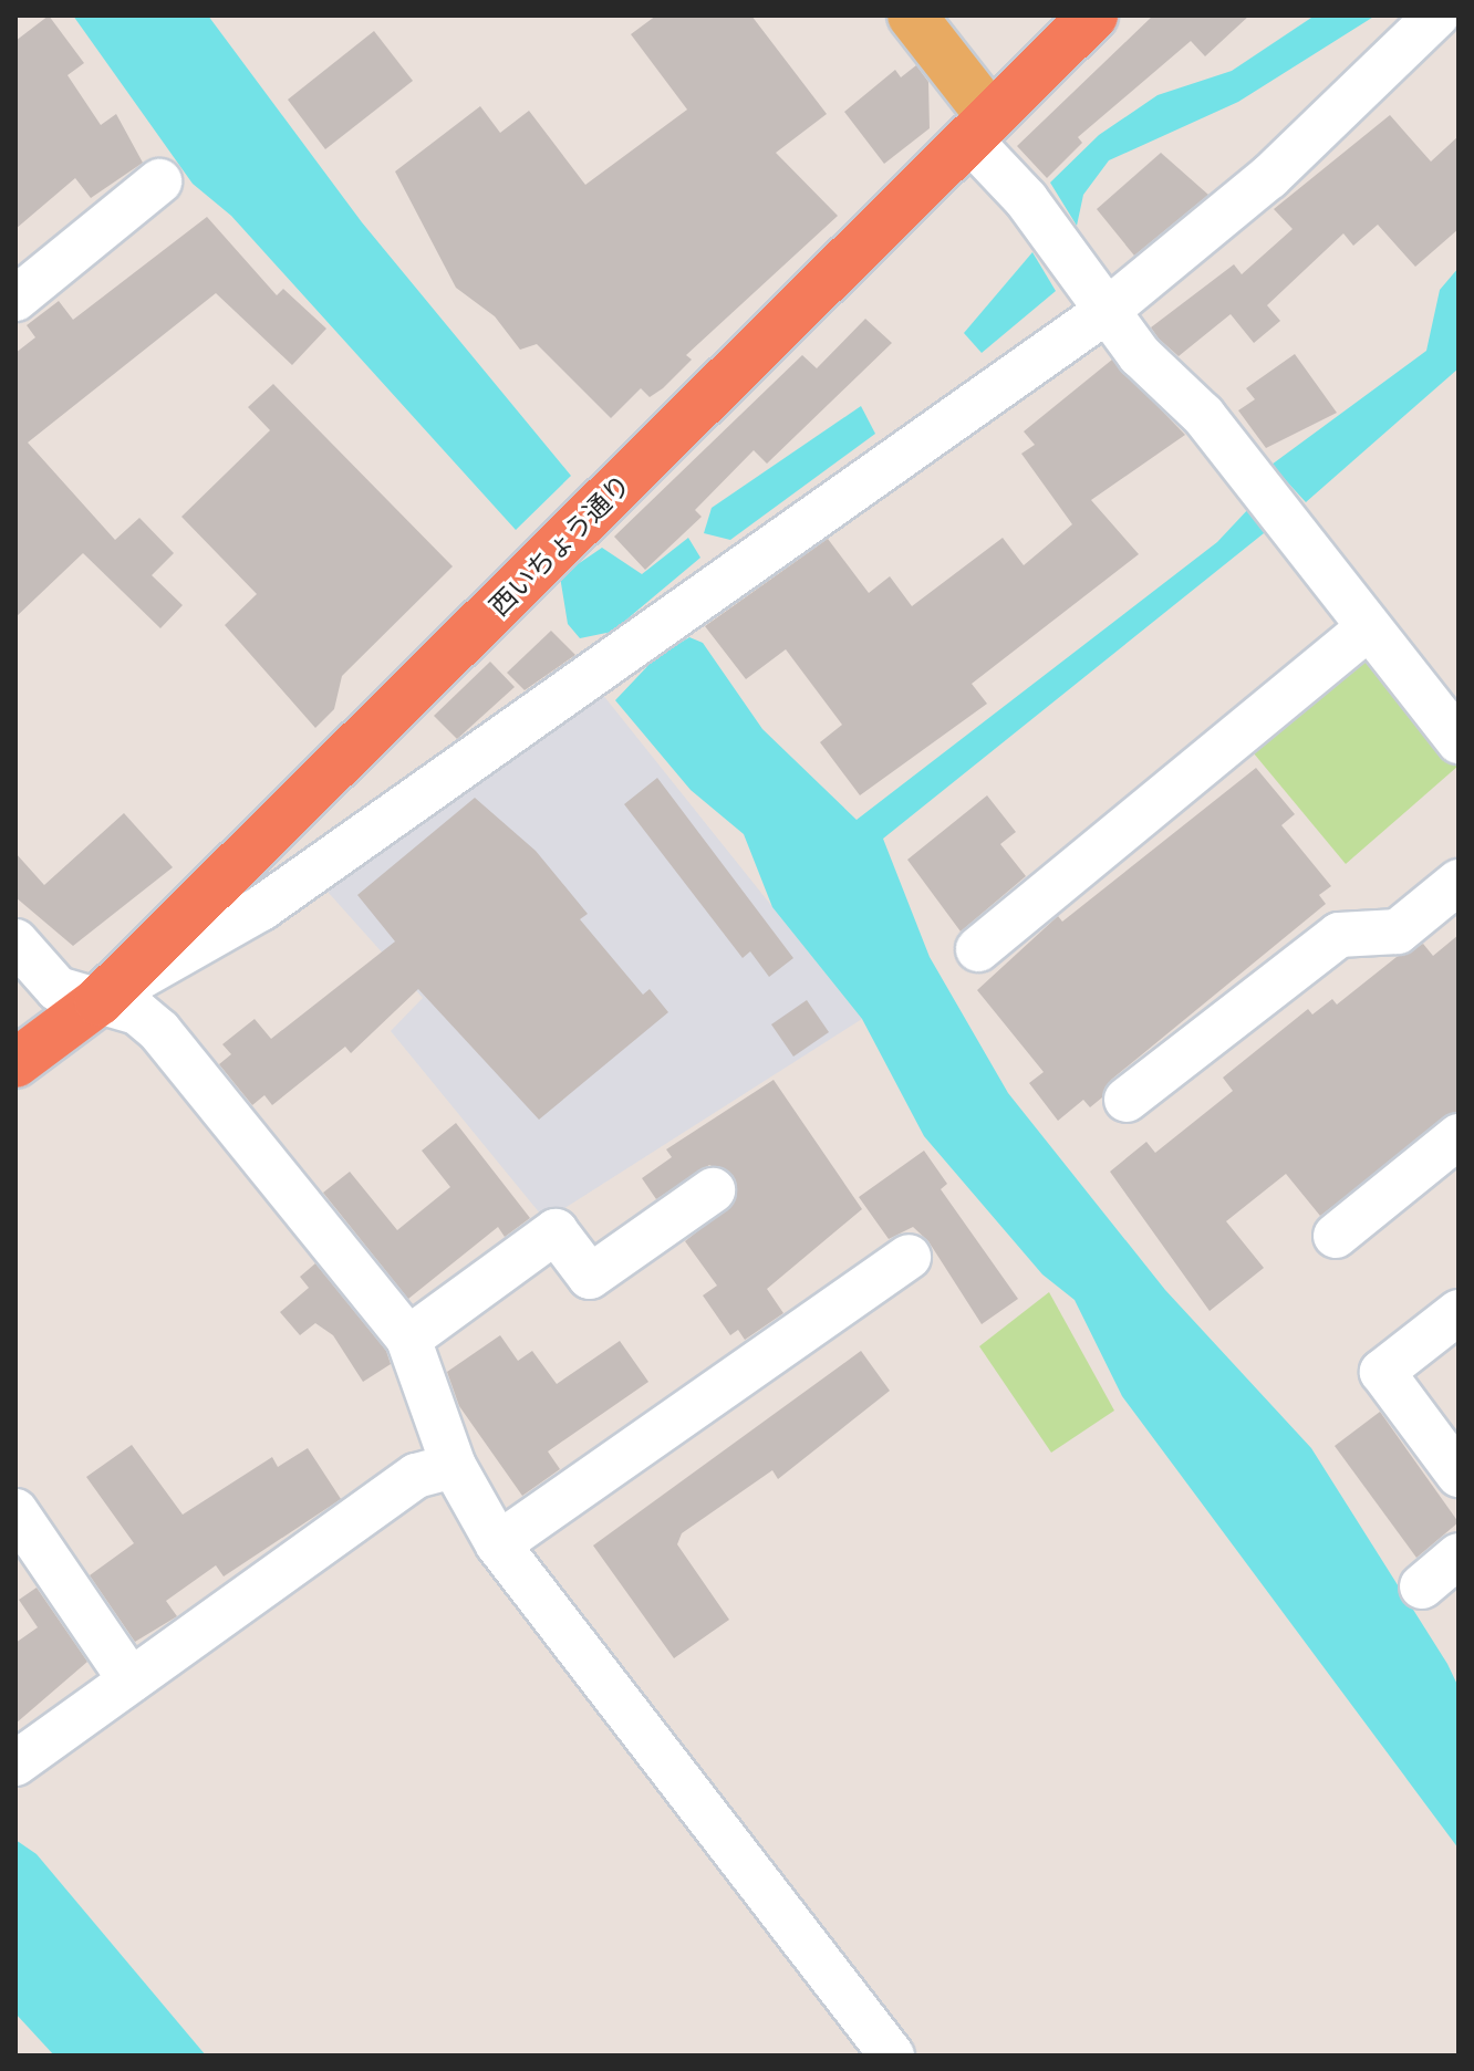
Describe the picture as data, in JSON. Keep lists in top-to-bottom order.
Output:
{
  "streets": {
    "highway": ["西いちょう通り"]
  }
}
